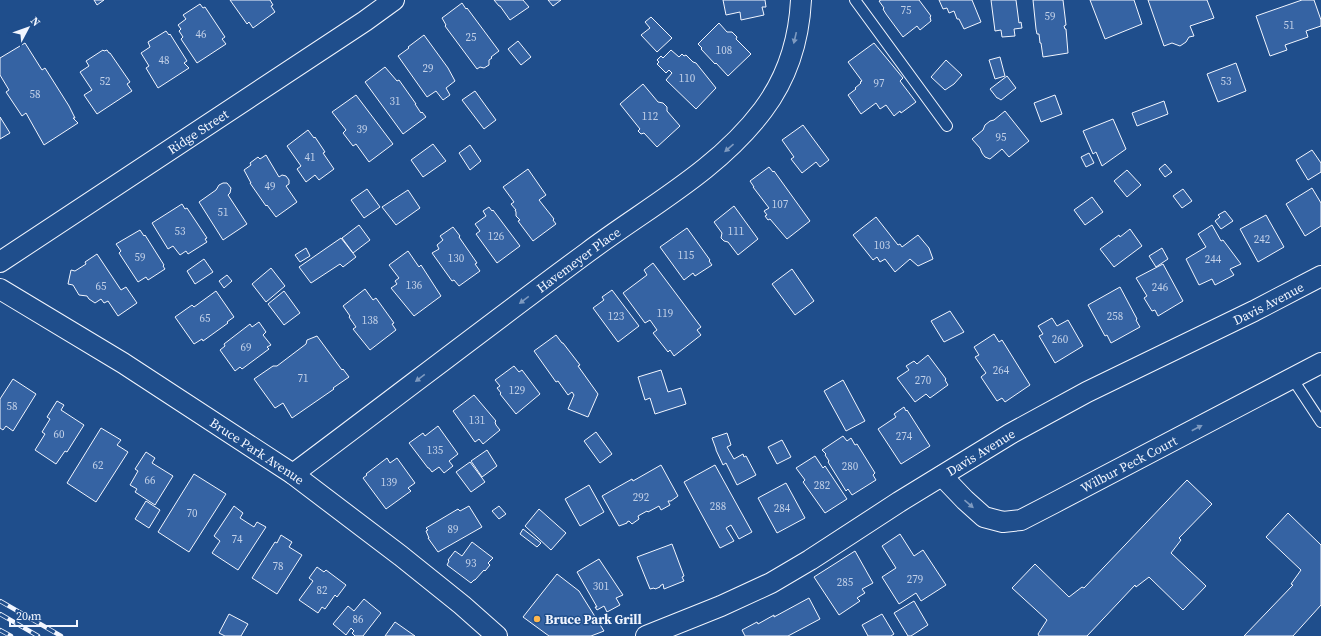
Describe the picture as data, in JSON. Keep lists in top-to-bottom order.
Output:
{
  "streets": {
    "street": [
      "Ridge Street",
      "Havemeyer Place",
      "Davis Avenue",
      "Bruce Park Avenue",
      "Wilbur Peck Court"
    ]
  },
  "crossings": [
    ["Havemeyer Place", "Bruce Park Avenue"],
    ["Davis Avenue", "Wilbur Peck Court"]
  ],
  "one_way": ["Havemeyer Place", "Wilbur Peck Court"],
  "places": ["Bruce Park Grill"],
  "house_numbers": [
    "75",
    "59",
    "51",
    "46",
    "25",
    "108",
    "48",
    "29",
    "110",
    "52",
    "53",
    "97",
    "58",
    "31",
    "112",
    "39",
    "95",
    "41",
    "49",
    "107",
    "51",
    "53",
    "111",
    "126",
    "242",
    "103",
    "115",
    "59",
    "130",
    "244",
    "136",
    "65",
    "246",
    "119",
    "123",
    "258",
    "65",
    "138",
    "260",
    "69",
    "264",
    "71",
    "270",
    "129",
    "58",
    "131",
    "60",
    "274",
    "135",
    "62",
    "280",
    "66",
    "139",
    "282",
    "292",
    "288",
    "284",
    "70",
    "89",
    "74",
    "93",
    "78",
    "279",
    "285",
    "301",
    "82",
    "86"
  ],
  "scale_bar": "20 m",
  "north": "top right"
}
